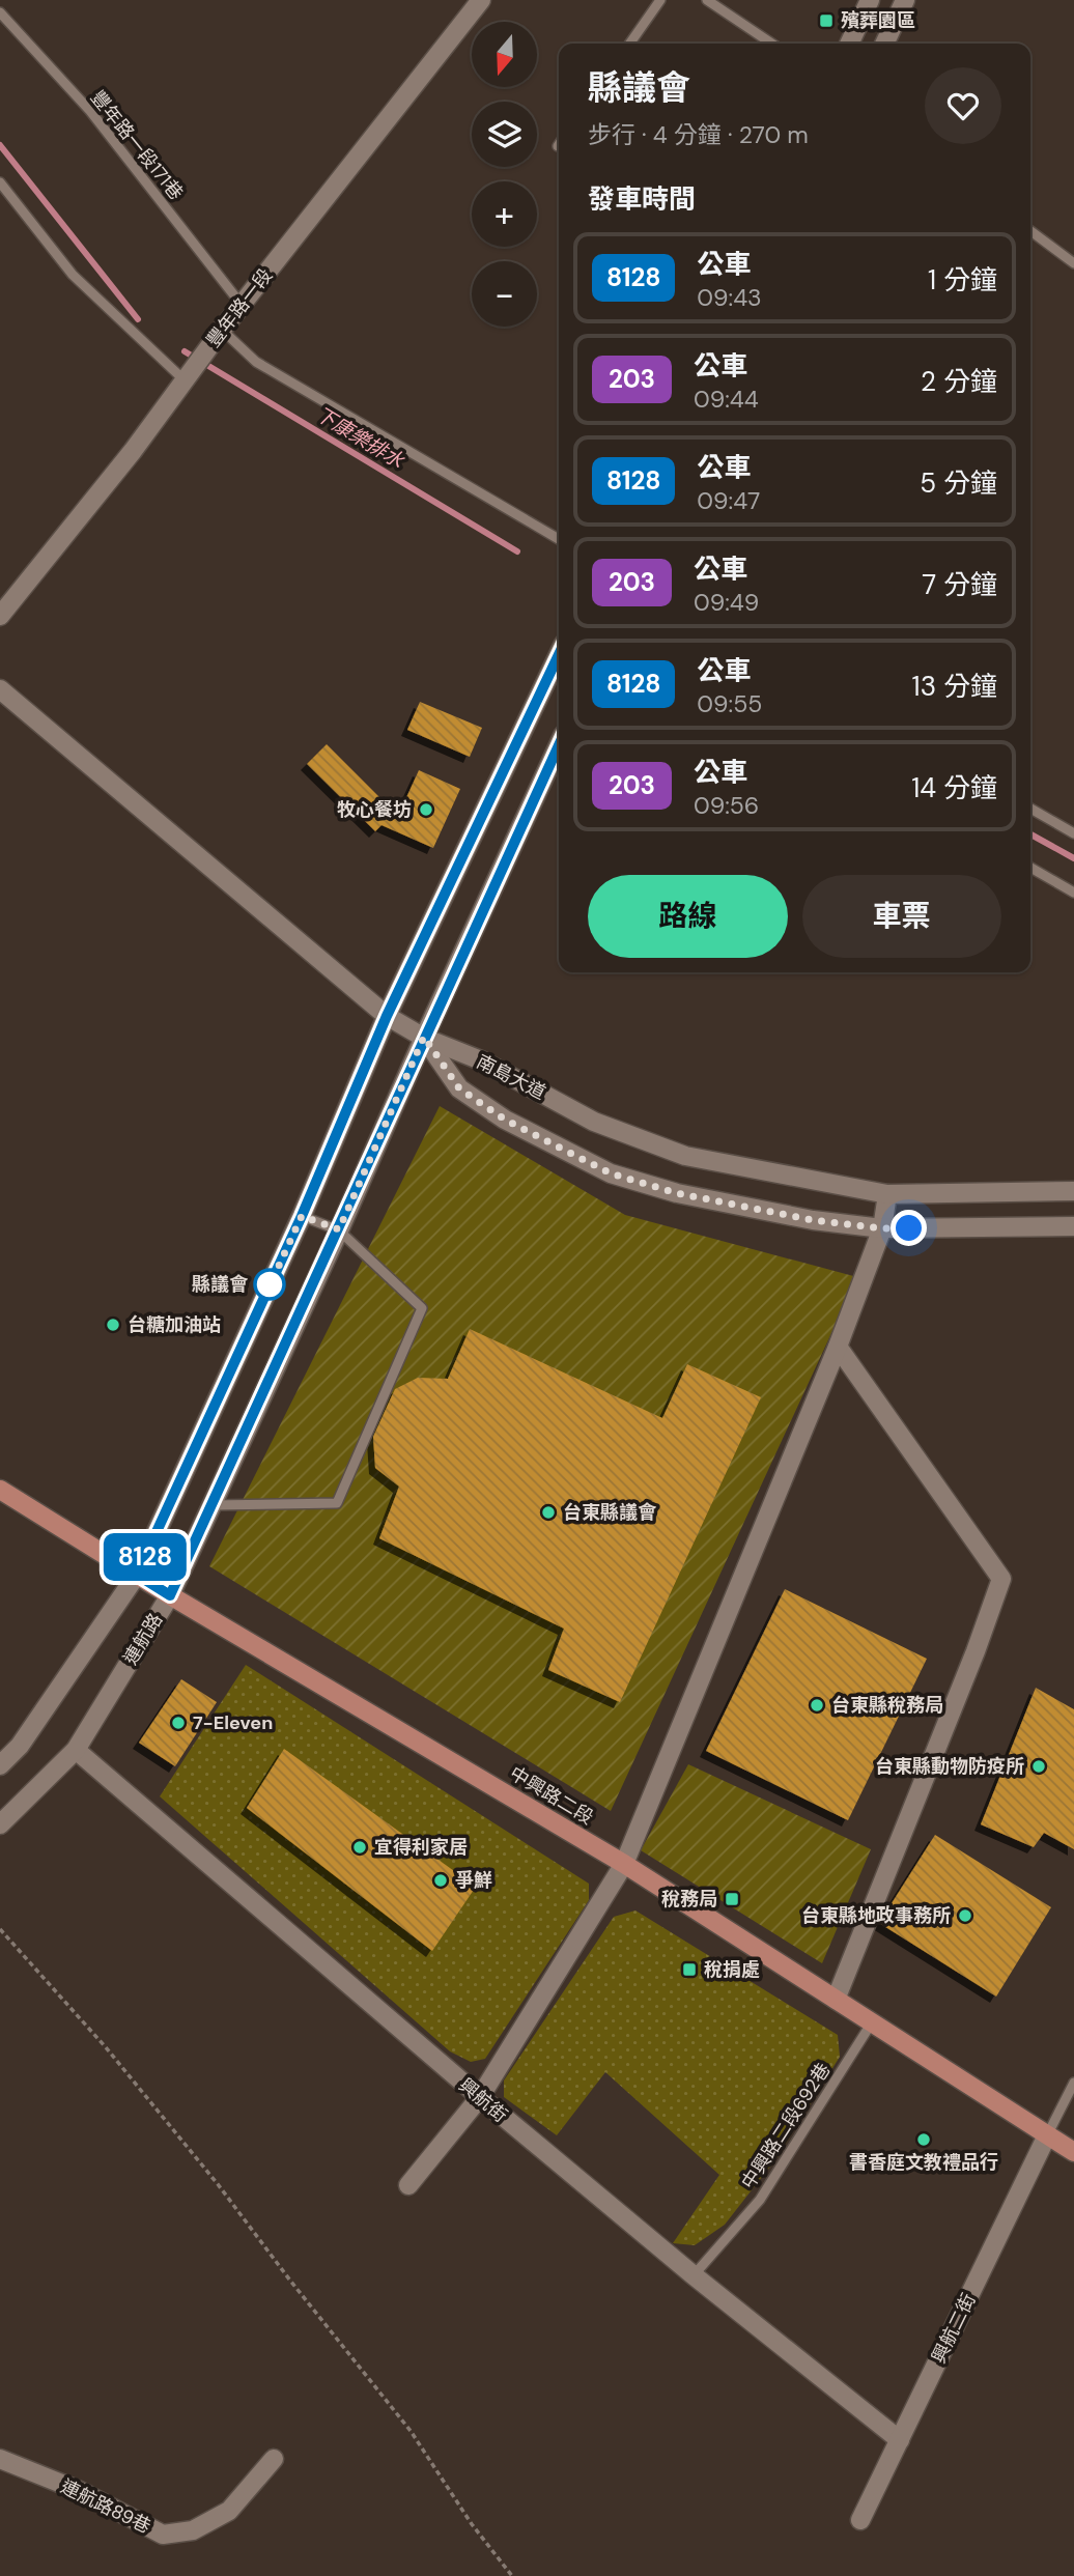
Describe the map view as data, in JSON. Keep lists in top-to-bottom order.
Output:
{
  "streets": {
    "main road": ["中興路二段"],
    "street": [
      "豐年路一段",
      "南島大道",
      "連航路",
      "興航街",
      "興航二街",
      "連航路89巷"
    ],
    "lane": ["豐年路一段171巷", "中興路二段692巷"]
  },
  "crossings": [
    ["豐年路一段171巷", "豐年路一段"],
    ["南島大道", "連航路"],
    ["連航路", "中興路二段"],
    ["連航路", "興航街"],
    ["中興路二段", "中興路二段692巷"],
    ["中興路二段", "興航二街"],
    ["興航街", "中興路二段692巷"],
    ["興航街", "興航二街"]
  ],
  "water": ["下康樂排水"],
  "places": {
    "transit": ["殯葬園區", "稅務局", "稅捐處"],
    "other": [
      "牧心餐坊",
      "縣議會",
      "台糖加油站",
      "台東縣議會",
      "台東縣稅務局",
      "7-Eleven",
      "台東縣動物防疫所",
      "宜得利家居",
      "爭鮮",
      "台東縣地政事務所",
      "書香庭文教禮品行"
    ]
  },
  "lines": ["bus line 8128"],
  "north": "bottom",
  "page": {
    "on_map": "8128",
    "map_buttons": ["+", "−"],
    "heading": [
      ["縣議會", "步行 · 4 分鐘 · 270 m"],
      "發車時間"
    ],
    "list": [
      {
        "mark": "8128",
        "name": "公車",
        "note": "09:43",
        "value": "1 分鐘"
      },
      {
        "mark": "203",
        "name": "公車",
        "note": "09:44",
        "value": "2 分鐘"
      },
      {
        "mark": "8128",
        "name": "公車",
        "note": "09:47",
        "value": "5 分鐘"
      },
      {
        "mark": "203",
        "name": "公車",
        "note": "09:49",
        "value": "7 分鐘"
      },
      {
        "mark": "8128",
        "name": "公車",
        "note": "09:55",
        "value": "13 分鐘"
      },
      {
        "mark": "203",
        "name": "公車",
        "note": "09:56",
        "value": "14 分鐘"
      }
    ],
    "buttons": ["路線", "車票"]
  }
}
